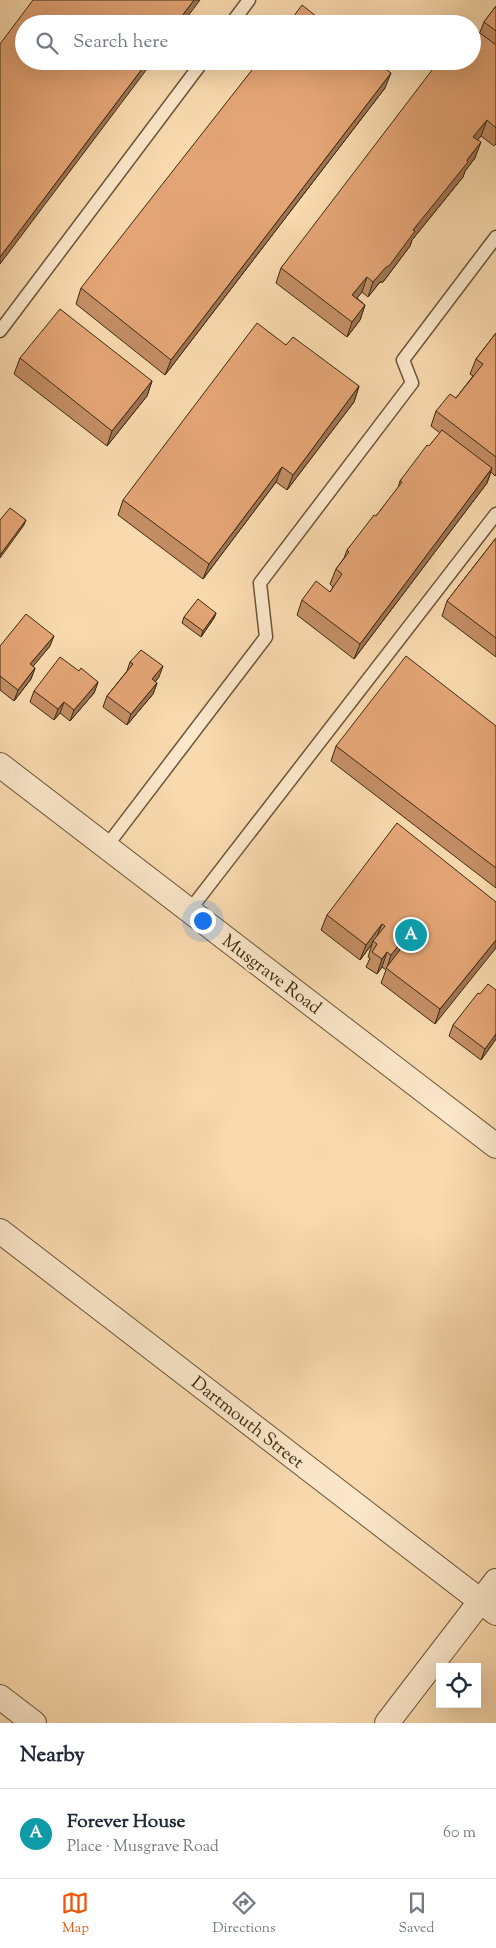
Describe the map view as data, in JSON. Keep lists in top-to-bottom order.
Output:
{
  "streets": {
    "street": ["Musgrave Road", "Dartmouth Street"]
  },
  "page": {
    "search": "Search here",
    "pins": "A",
    "heading": "Nearby",
    "list": [
      {
        "mark": "A",
        "name": "Forever House",
        "note": "Place · Musgrave Road",
        "value": "60 m"
      }
    ],
    "nav": ["Map", "Directions", "Saved"]
  }
}
